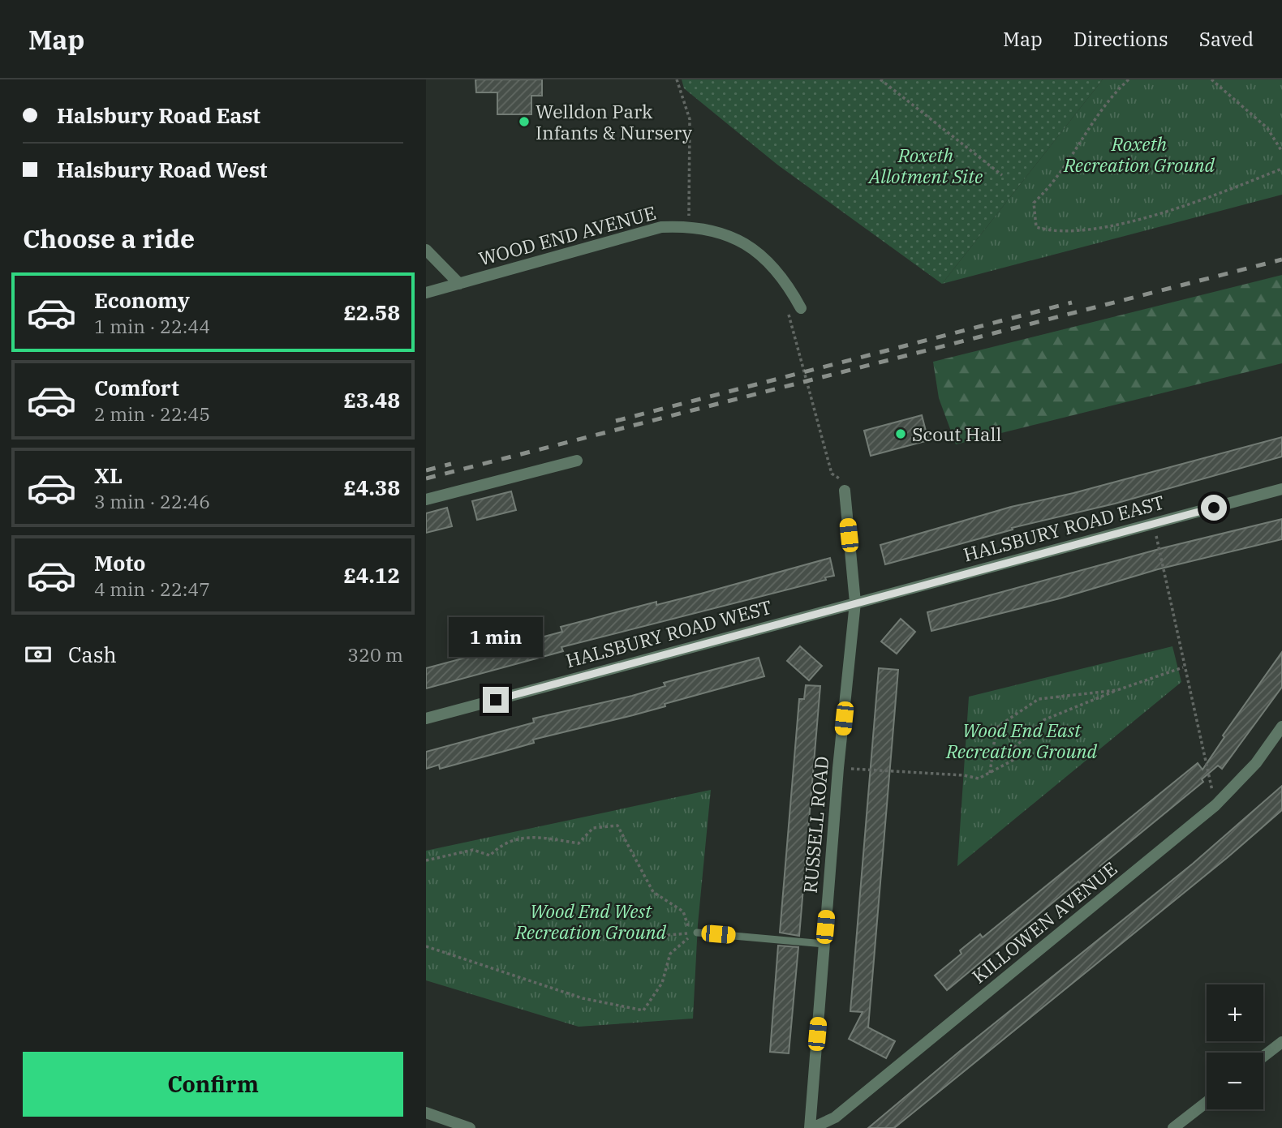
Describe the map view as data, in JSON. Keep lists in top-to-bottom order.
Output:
{
  "streets": {
    "street": [
      "WOOD END AVENUE",
      "HALSBURY ROAD EAST",
      "HALSBURY ROAD WEST",
      "RUSSELL ROAD",
      "KILLOWEN AVENUE"
    ]
  },
  "crossings": [
    ["HALSBURY ROAD EAST", "HALSBURY ROAD WEST"],
    ["HALSBURY ROAD EAST", "RUSSELL ROAD"],
    ["HALSBURY ROAD WEST", "RUSSELL ROAD"],
    ["RUSSELL ROAD", "KILLOWEN AVENUE"]
  ],
  "parks": [
    "Roxeth Recreation Ground",
    "Roxeth Allotment Site",
    "Wood End East Recreation Ground",
    "Wood End West Recreation Ground"
  ],
  "places": ["Welldon Park Infants & Nursery", "Scout Hall"],
  "page": {
    "header": "Map",
    "nav": ["Map", "Directions", "Saved"],
    "banner": ["Halsbury Road East", "Halsbury Road West"],
    "heading": "Choose a ride",
    "list": [
      {
        "name": "Economy",
        "note": "1 min · 22:44",
        "value": "£2.58"
      },
      {
        "name": "Comfort",
        "note": "2 min · 22:45",
        "value": "£3.48"
      },
      {
        "name": "XL",
        "note": "3 min · 22:46",
        "value": "£4.38"
      },
      {
        "name": "Moto",
        "note": "4 min · 22:47",
        "value": "£4.12"
      }
    ],
    "bubble": "1 min",
    "pay": ["Cash", "320 m"],
    "map_buttons": ["+", "−"],
    "buttons": "Confirm"
  }
}
